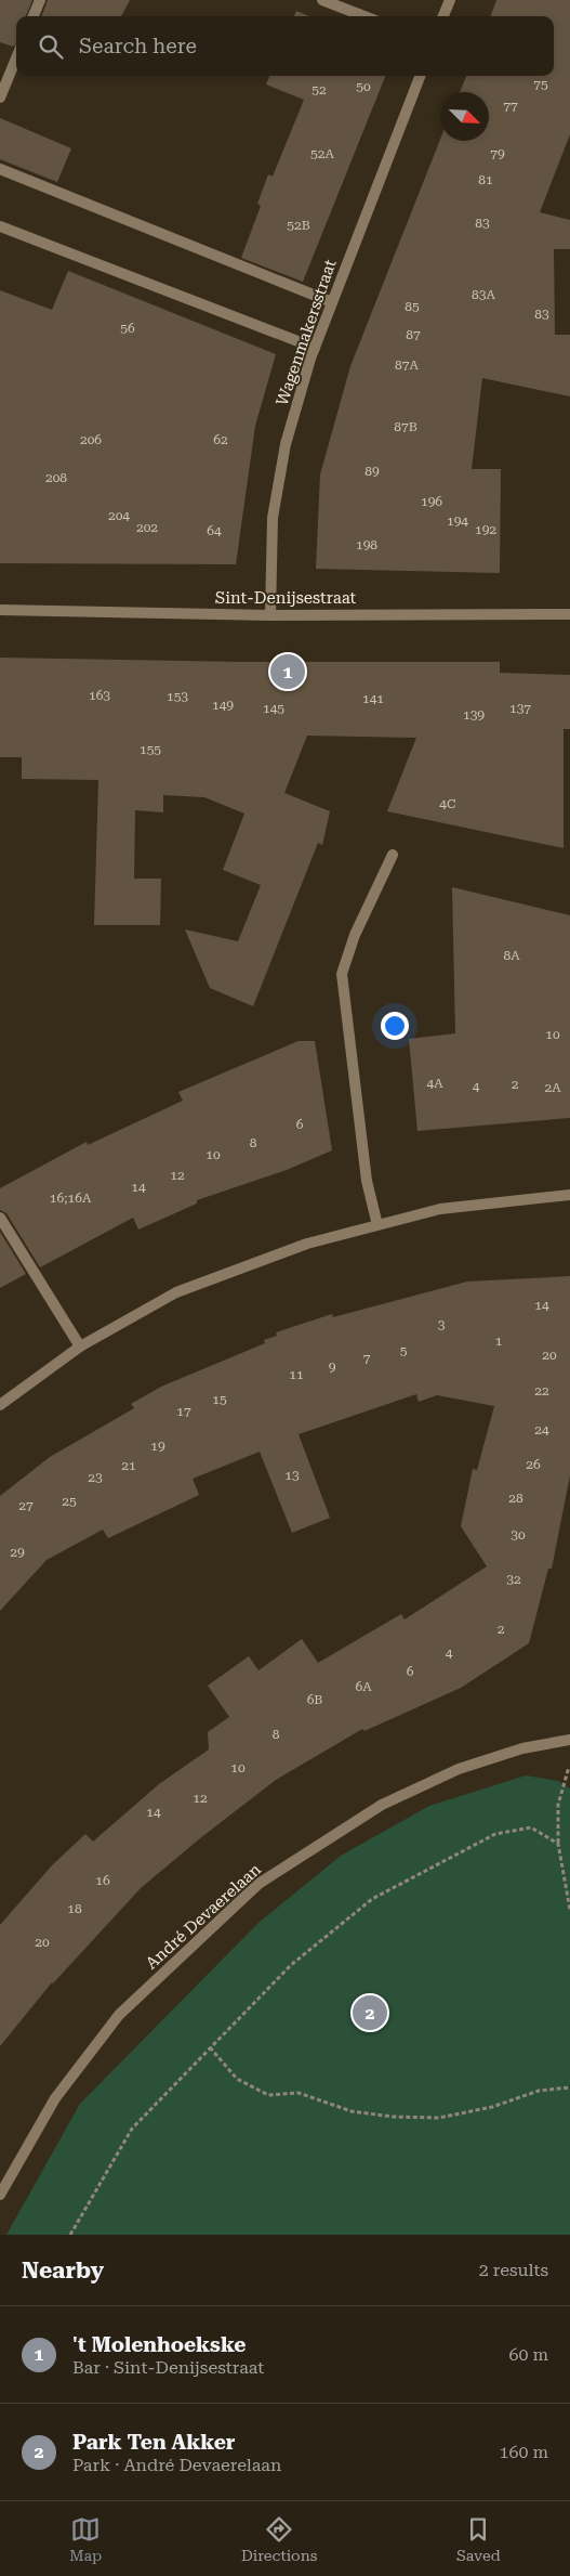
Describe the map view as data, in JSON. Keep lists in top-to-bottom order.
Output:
{
  "streets": {
    "street": ["Wagenmakersstraat", "Sint-Denijsestraat", "André Devaerelaan"]
  },
  "crossings": [
    ["Wagenmakersstraat", "Sint-Denijsestraat"]
  ],
  "house_numbers": [
    "75",
    "50",
    "52",
    "77",
    "52A",
    "79",
    "81",
    "83",
    "52B",
    "83A",
    "85",
    "83",
    "56",
    "87",
    "87A",
    "87B",
    "206",
    "62",
    "89",
    "208",
    "196",
    "204",
    "194",
    "202",
    "192",
    "64",
    "198",
    "163",
    "153",
    "141",
    "149",
    "145",
    "137",
    "139",
    "155",
    "4C",
    "8A",
    "10",
    "4A",
    "2",
    "4",
    "2A",
    "6",
    "8",
    "10",
    "12",
    "14",
    "16;16A",
    "14",
    "3",
    "1",
    "5",
    "20",
    "7",
    "9",
    "11",
    "22",
    "15",
    "17",
    "24",
    "19",
    "26",
    "21",
    "13",
    "23",
    "28",
    "25",
    "27",
    "30",
    "29",
    "32",
    "2",
    "4",
    "6",
    "6A",
    "6B",
    "8",
    "10",
    "12",
    "14",
    "16",
    "18",
    "20"
  ],
  "north": "bottom right",
  "page": {
    "search": "Search here",
    "pins": ["1", "2"],
    "heading": ["Nearby", "2 results"],
    "list": [
      {
        "mark": "1",
        "name": "'t Molenhoekske",
        "note": "Bar · Sint-Denijsestraat",
        "value": "60 m"
      },
      {
        "mark": "2",
        "name": "Park Ten Akker",
        "note": "Park · André Devaerelaan",
        "value": "160 m"
      }
    ],
    "nav": ["Map", "Directions", "Saved"]
  }
}
